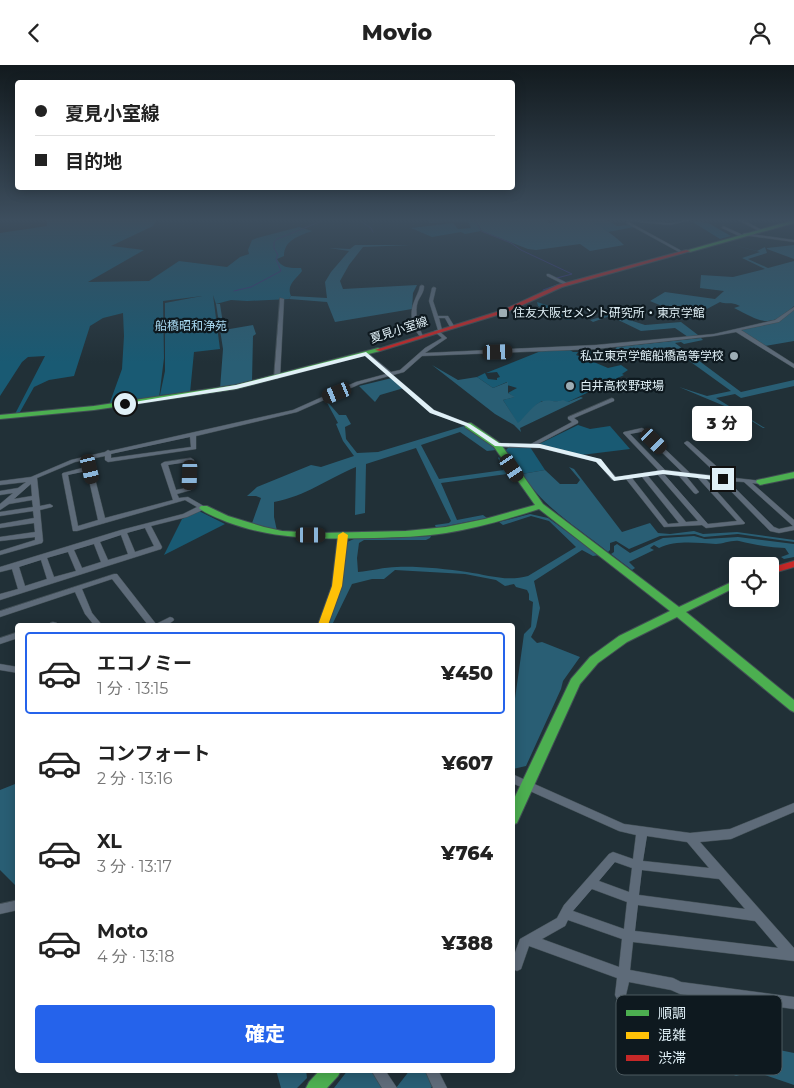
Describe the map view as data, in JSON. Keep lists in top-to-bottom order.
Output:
{
  "streets": {
    "main road": ["夏見小室線"]
  },
  "parks": ["船橋昭和浄苑"],
  "places": {
    "transit": ["住友大阪セメント研究所・東京学館"],
    "other": ["私立東京学館船橋高等学校", "白井高校野球場"]
  },
  "legend": ["順調", "混雑", "渋滞"],
  "page": {
    "header": "Movio",
    "banner": ["夏見小室線", "目的地"],
    "bubble": "3 分",
    "list": [
      {
        "name": "エコノミー",
        "note": "1 分 · 13:15",
        "value": "¥450"
      },
      {
        "name": "コンフォート",
        "note": "2 分 · 13:16",
        "value": "¥607"
      },
      {
        "name": "XL",
        "note": "3 分 · 13:17",
        "value": "¥764"
      },
      {
        "name": "Moto",
        "note": "4 分 · 13:18",
        "value": "¥388"
      }
    ],
    "buttons": "確定"
  }
}
